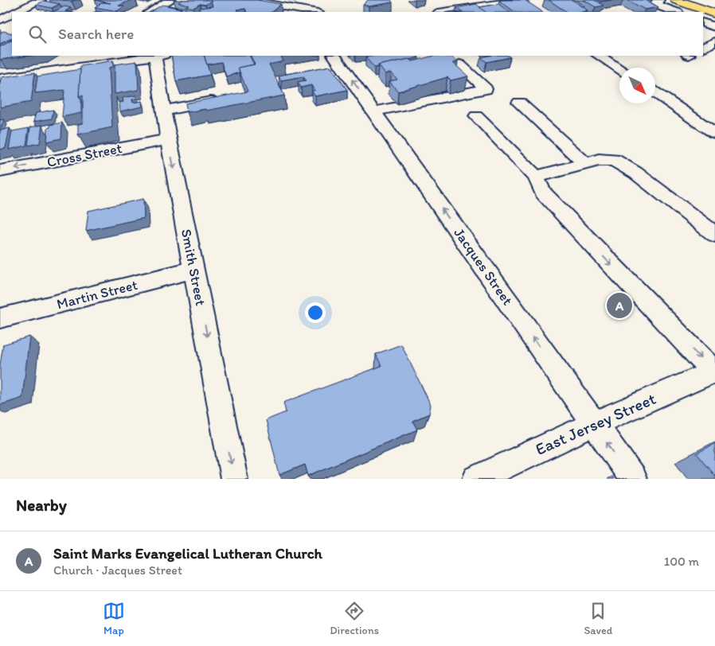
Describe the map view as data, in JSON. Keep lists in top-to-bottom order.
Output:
{
  "streets": {
    "street": [
      "Cross Street",
      "Jacques Street",
      "Smith Street",
      "Martin Street",
      "East Jersey Street"
    ]
  },
  "crossings": [
    ["Cross Street", "Smith Street"],
    ["Jacques Street", "East Jersey Street"],
    ["Smith Street", "Martin Street"]
  ],
  "one_way": ["Smith Street"],
  "north": "bottom right",
  "page": {
    "search": "Search here",
    "pins": "A",
    "heading": "Nearby",
    "list": [
      {
        "mark": "A",
        "name": "Saint Marks Evangelical Lutheran Church",
        "note": "Church · Jacques Street",
        "value": "100 m"
      }
    ],
    "nav": ["Map", "Directions", "Saved"]
  }
}
